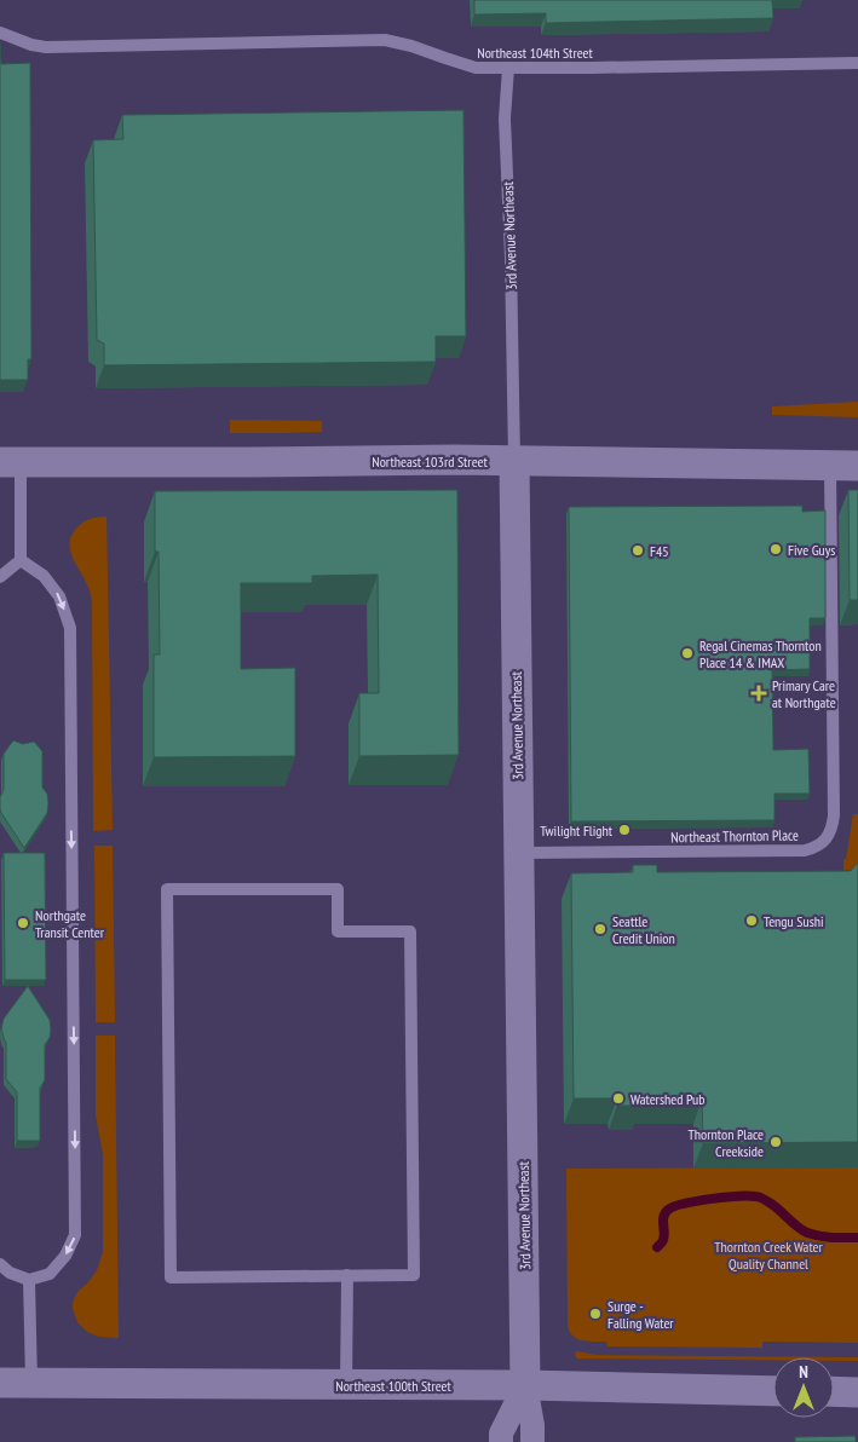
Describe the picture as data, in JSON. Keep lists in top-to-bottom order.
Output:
{
  "streets": {
    "street": ["3rd Avenue Northeast", "Northeast 103rd Street", "Northeast 100th Street"],
    "lane": ["Northeast 104th Street", "Northeast Thornton Place"]
  },
  "crossings": [
    ["Northeast 104th Street", "3rd Avenue Northeast"],
    ["3rd Avenue Northeast", "Northeast 103rd Street"],
    ["3rd Avenue Northeast", "Northeast Thornton Place"],
    ["3rd Avenue Northeast", "Northeast 100th Street"],
    ["Northeast 103rd Street", "Northeast Thornton Place"]
  ],
  "parks": ["Thornton Creek Water Quality Channel"],
  "places": {
    "other": [
      "Five Guys",
      "F45",
      "Regal Cinemas Thornton Place 14 & IMAX",
      "Twilight Flight",
      "Tengu Sushi",
      "Northgate Transit Center",
      "Seattle Credit Union",
      "Watershed Pub",
      "Thornton Place Creekside",
      "Surge - Falling Water"
    ],
    "health": ["Primary Care at Northgate"]
  },
  "north": "top"
}
